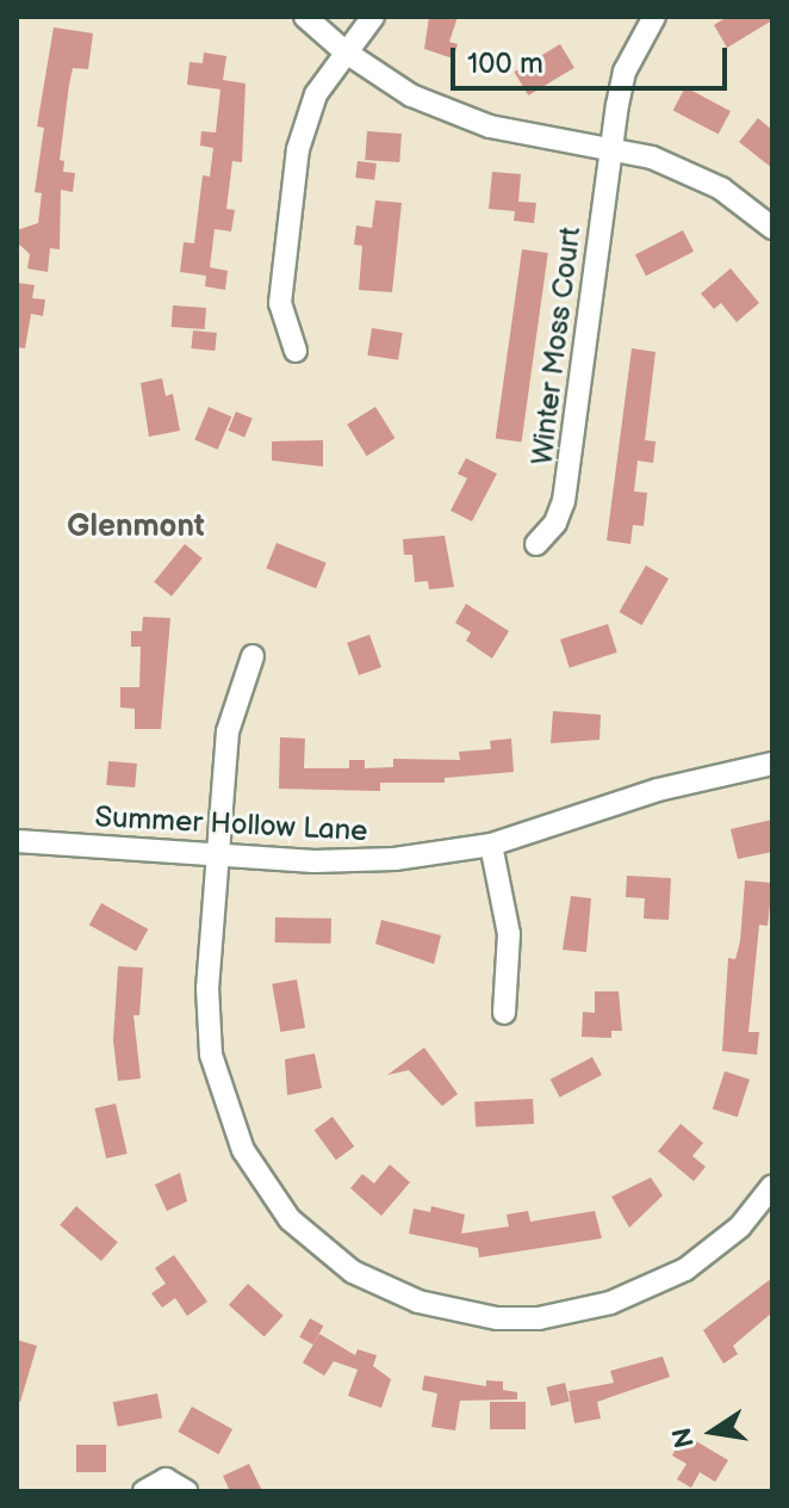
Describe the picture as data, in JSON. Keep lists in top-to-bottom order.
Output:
{
  "streets": {
    "street": ["Winter Moss Court", "Summer Hollow Lane"]
  },
  "districts": ["Glenmont"],
  "scale_bar": "100 m",
  "north": "left"
}
